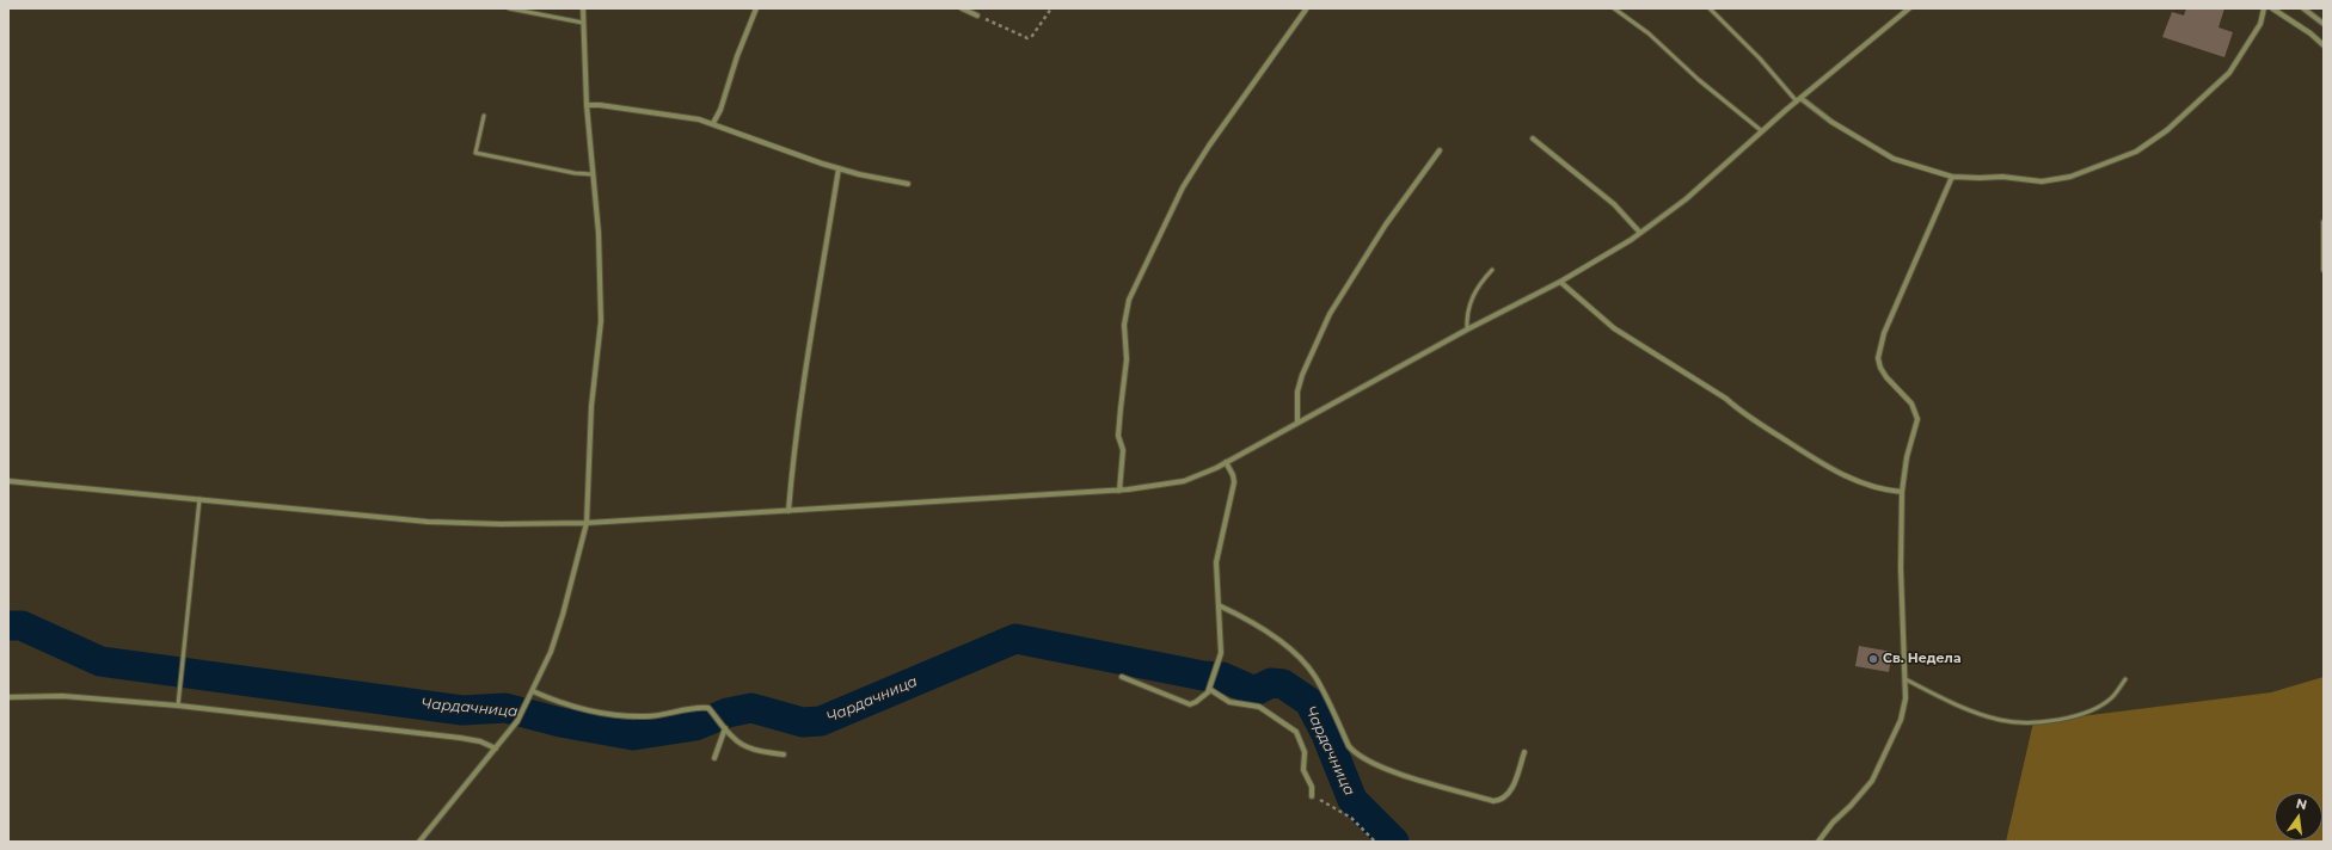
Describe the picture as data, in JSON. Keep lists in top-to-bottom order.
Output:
{
  "water": ["Чардачница"],
  "places": ["Св. Недела"],
  "north": "top"
}
